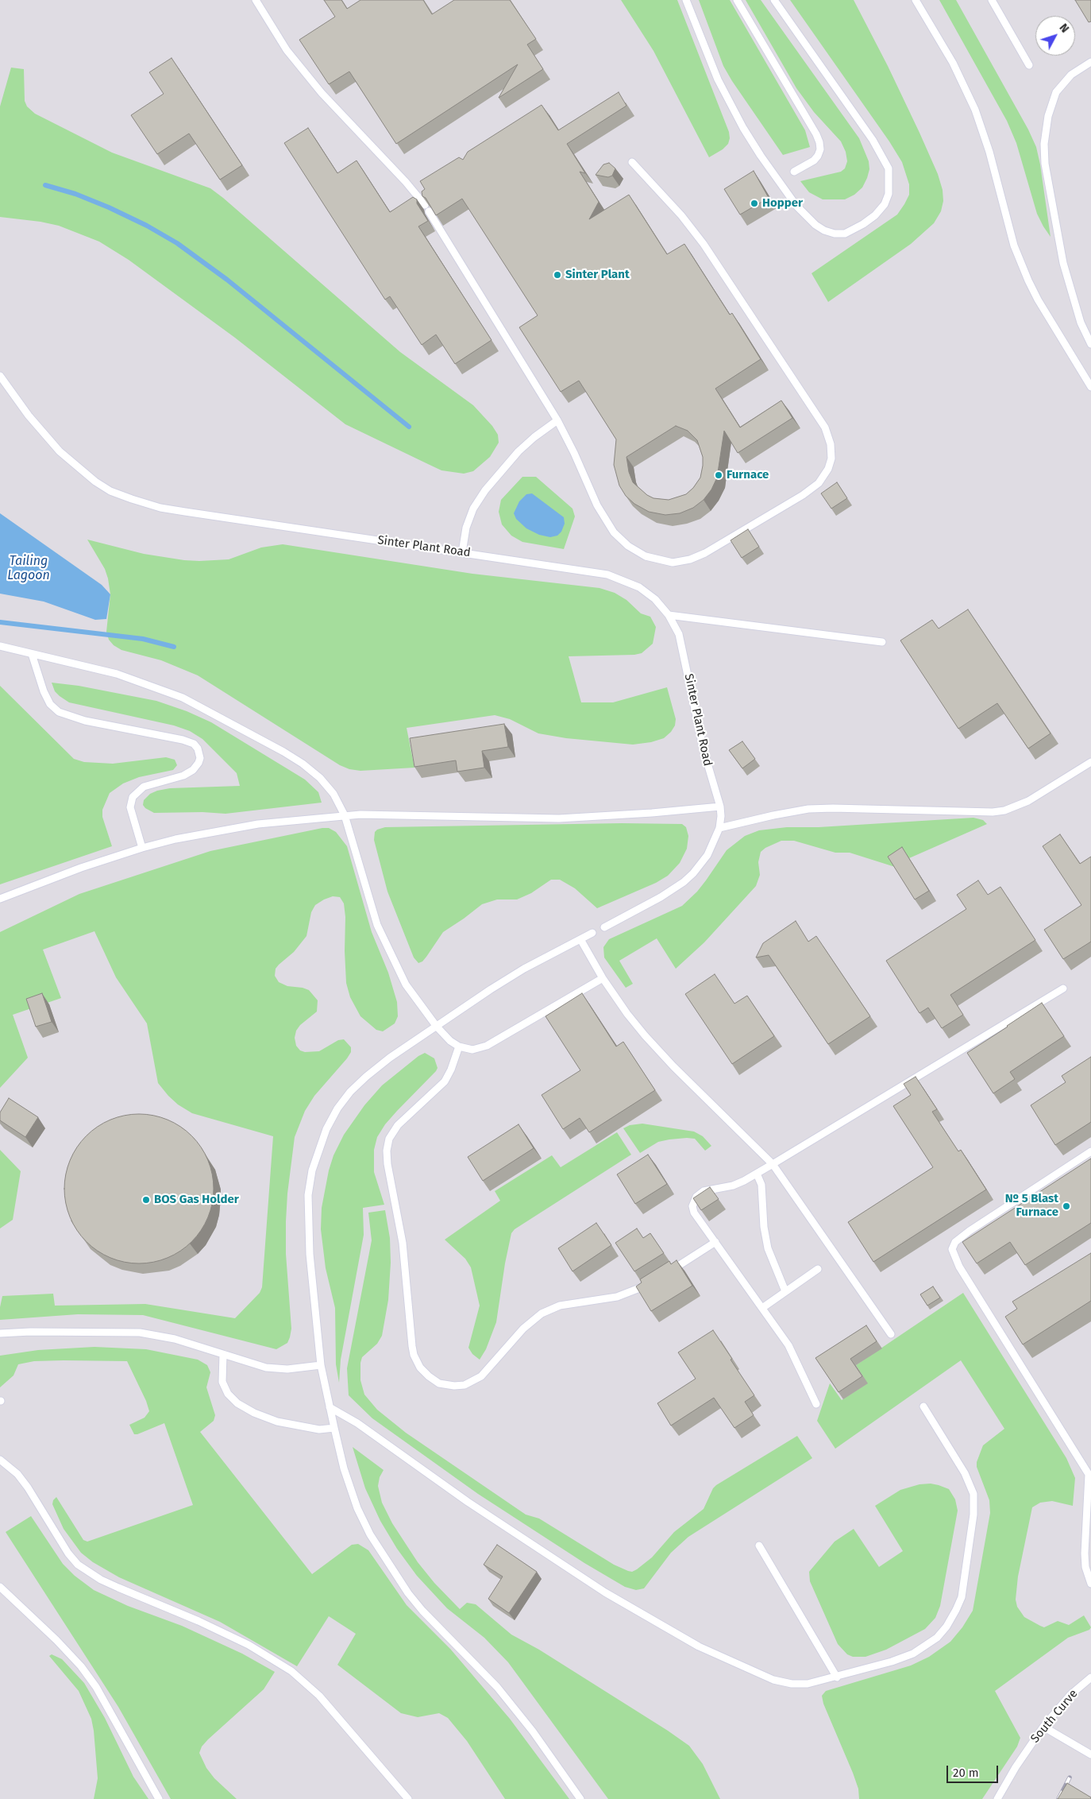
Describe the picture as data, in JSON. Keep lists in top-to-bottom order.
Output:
{
  "streets": {
    "lane": ["Sinter Plant Road", "South Curve"]
  },
  "water": ["Tailing Lagoon"],
  "places": [
    "Hopper",
    "Sinter Plant",
    "Furnace",
    "BOS Gas Holder",
    "Nº 5 Blast Furnace"
  ],
  "scale_bar": "20 m",
  "north": "top right"
}
